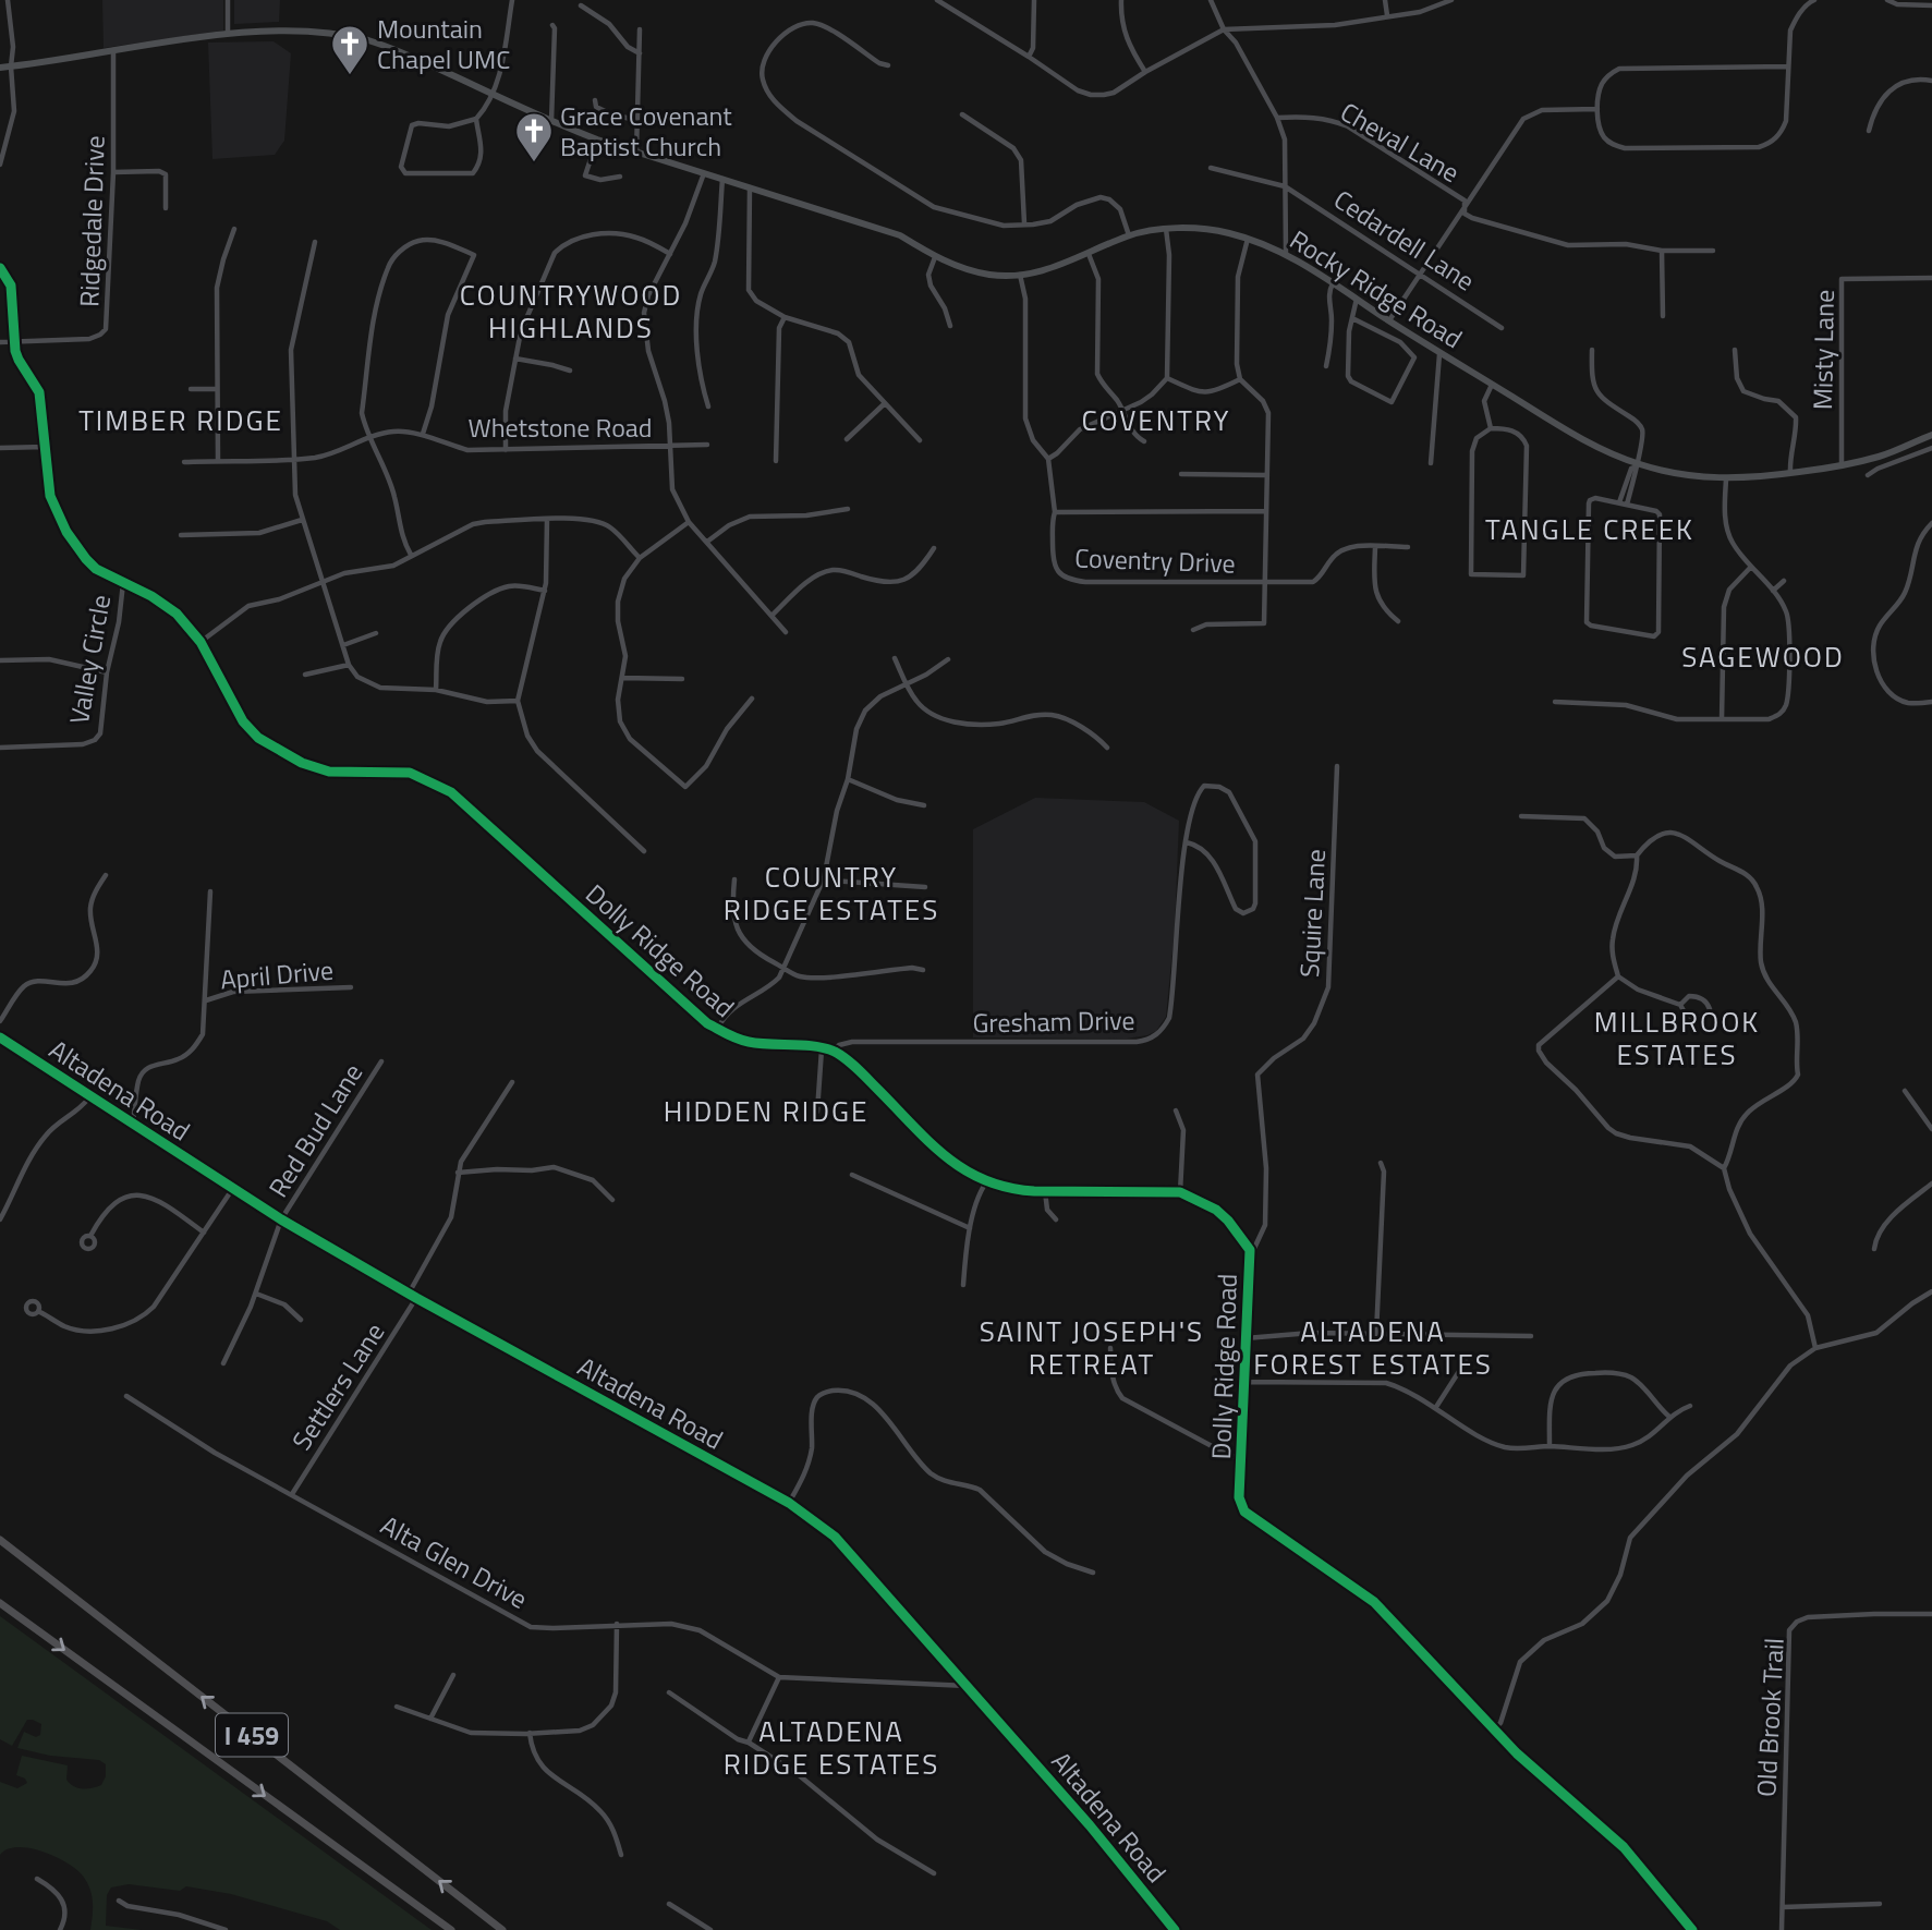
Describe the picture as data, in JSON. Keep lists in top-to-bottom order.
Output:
{
  "streets": {
    "highway": ["I 459"],
    "main road": ["Rocky Ridge Road"],
    "street": [
      "Cheval Lane",
      "Ridgedale Drive",
      "Cedardell Lane",
      "Misty Lane",
      "Whetstone Road",
      "Coventry Drive",
      "Valley Circle",
      "Squire Lane",
      "Dolly Ridge Road",
      "April Drive",
      "Gresham Drive",
      "Altadena Road",
      "Red Bud Lane",
      "Settlers Lane",
      "Alta Glen Drive",
      "Old Brook Trail"
    ]
  },
  "crossings": [
    ["Ridgedale Drive", "Rocky Ridge Road"],
    ["Ridgedale Drive", "Dolly Ridge Road"],
    ["Rocky Ridge Road", "Misty Lane"],
    ["Rocky Ridge Road", "Coventry Drive"],
    ["Valley Circle", "Dolly Ridge Road"],
    ["Squire Lane", "Dolly Ridge Road"],
    ["Dolly Ridge Road", "Gresham Drive"],
    ["Altadena Road", "Red Bud Lane"],
    ["Altadena Road", "Settlers Lane"],
    ["Altadena Road", "Alta Glen Drive"],
    ["Settlers Lane", "Alta Glen Drive"]
  ],
  "districts": [
    "COUNTRYWOOD HIGHLANDS",
    "TIMBER RIDGE",
    "COVENTRY",
    "TANGLE CREEK",
    "SAGEWOOD",
    "COUNTRY RIDGE ESTATES",
    "MILLBROOK ESTATES",
    "HIDDEN RIDGE",
    "SAINT JOSEPH'S RETREAT",
    "ALTADENA FOREST ESTATES",
    "ALTADENA RIDGE ESTATES"
  ],
  "places": {
    "church": ["Mountain Chapel UMC", "Grace Covenant Baptist Church"]
  }
}
